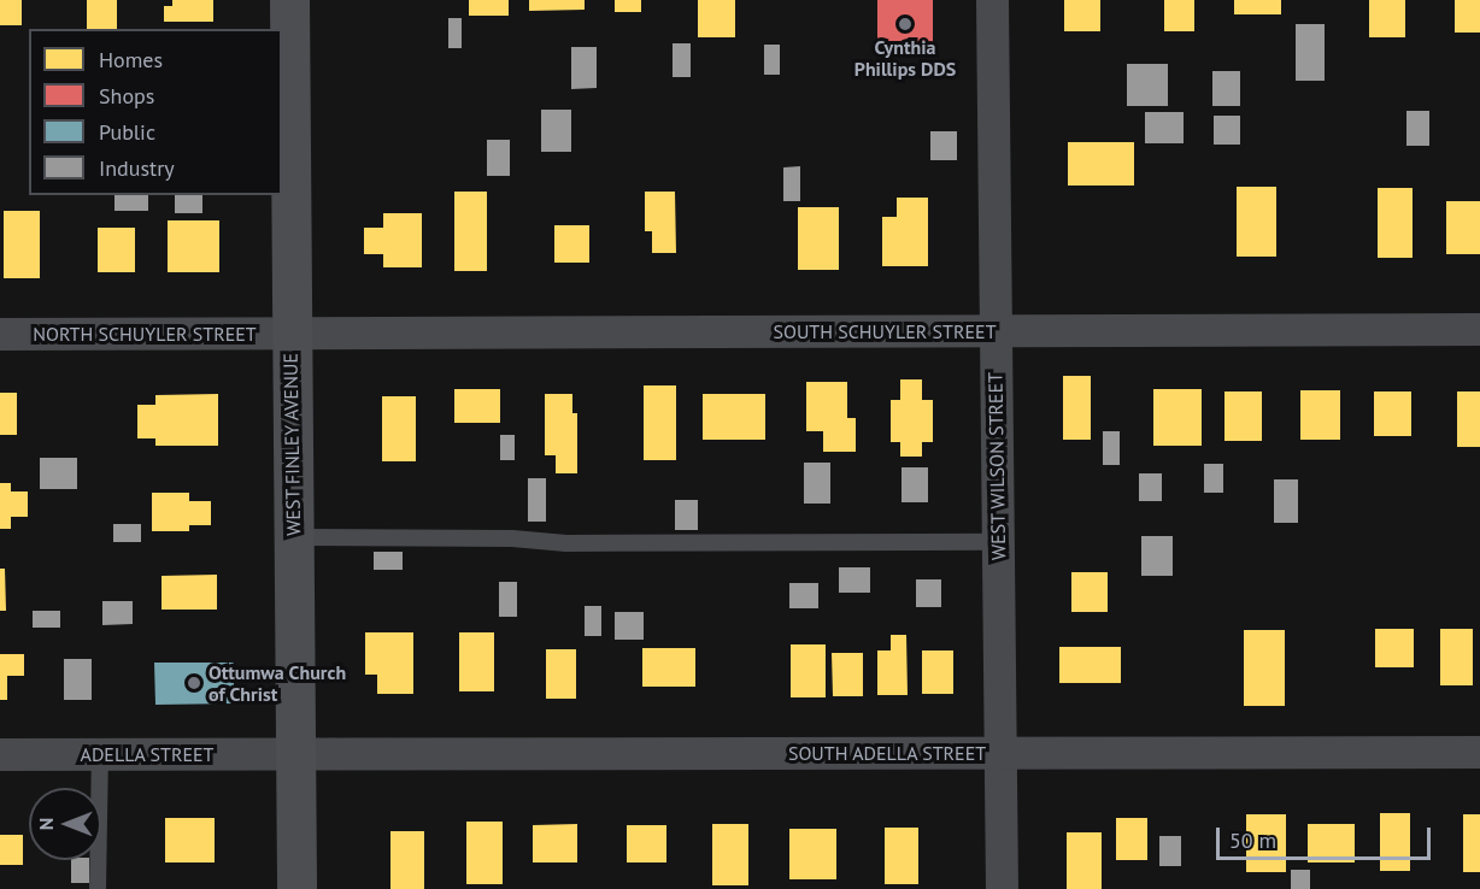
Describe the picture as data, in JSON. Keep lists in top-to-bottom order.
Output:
{
  "streets": {
    "main road": ["WEST FINLEY AVENUE"],
    "street": [
      "SOUTH SCHUYLER STREET",
      "NORTH SCHUYLER STREET",
      "WEST WILSON STREET",
      "SOUTH ADELLA STREET",
      "ADELLA STREET"
    ]
  },
  "crossings": [
    ["SOUTH SCHUYLER STREET", "NORTH SCHUYLER STREET"],
    ["SOUTH SCHUYLER STREET", "WEST FINLEY AVENUE"],
    ["SOUTH SCHUYLER STREET", "WEST WILSON STREET"],
    ["NORTH SCHUYLER STREET", "WEST FINLEY AVENUE"],
    ["WEST FINLEY AVENUE", "SOUTH ADELLA STREET"],
    ["WEST FINLEY AVENUE", "ADELLA STREET"],
    ["WEST WILSON STREET", "SOUTH ADELLA STREET"],
    ["SOUTH ADELLA STREET", "ADELLA STREET"]
  ],
  "places": ["Cynthia Phillips DDS", "Ottumwa Church of Christ"],
  "legend": [
    "Homes",
    "Shops",
    "Public",
    "Industry"
  ],
  "scale_bar": "50 m",
  "north": "left"
}
